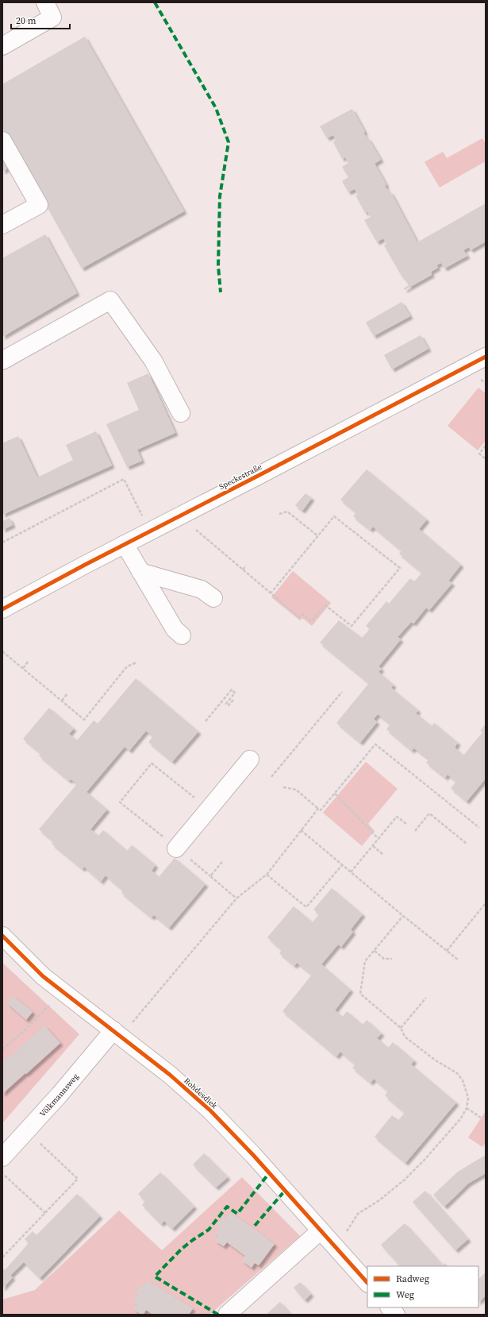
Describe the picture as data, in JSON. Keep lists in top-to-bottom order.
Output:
{
  "streets": {
    "street": ["Speckestraße", "Rohdesdiek", "Völkmannsweg"]
  },
  "crossings": [
    ["Rohdesdiek", "Völkmannsweg"]
  ],
  "legend": ["Radweg", "Weg"],
  "scale_bar": "20 m"
}
